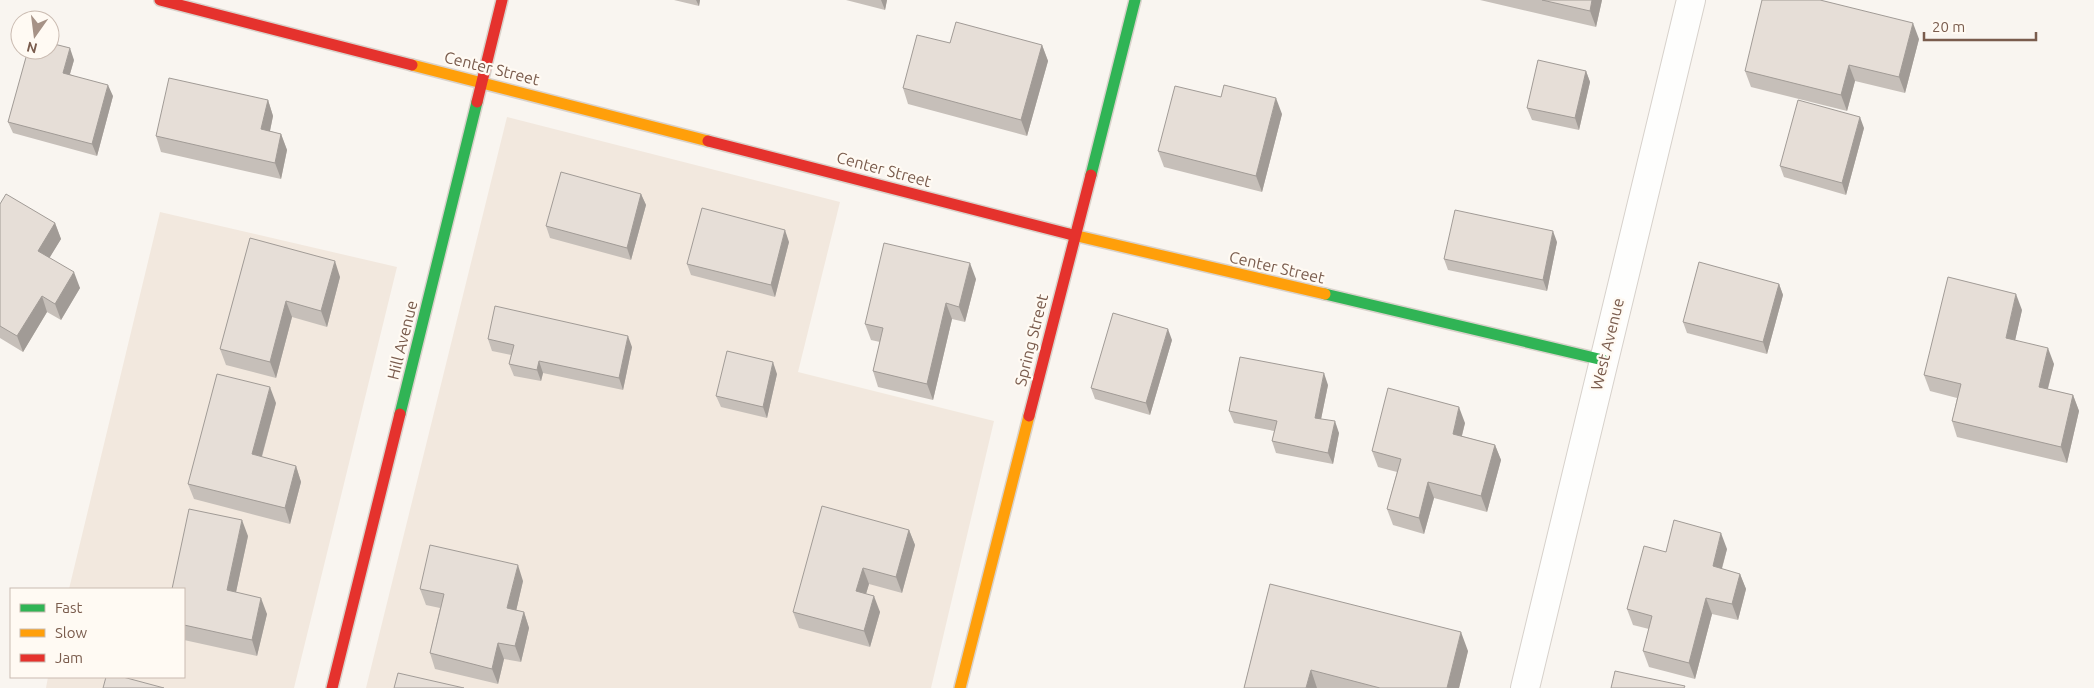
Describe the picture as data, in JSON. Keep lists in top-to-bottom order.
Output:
{
  "streets": {
    "street": [
      "Center Street",
      "Hill Avenue",
      "Spring Street",
      "West Avenue"
    ]
  },
  "crossings": [
    ["Center Street", "Hill Avenue"],
    ["Center Street", "Spring Street"],
    ["Center Street", "West Avenue"]
  ],
  "legend": ["Fast", "Slow", "Jam"],
  "scale_bar": "20 m",
  "north": "bottom"
}
